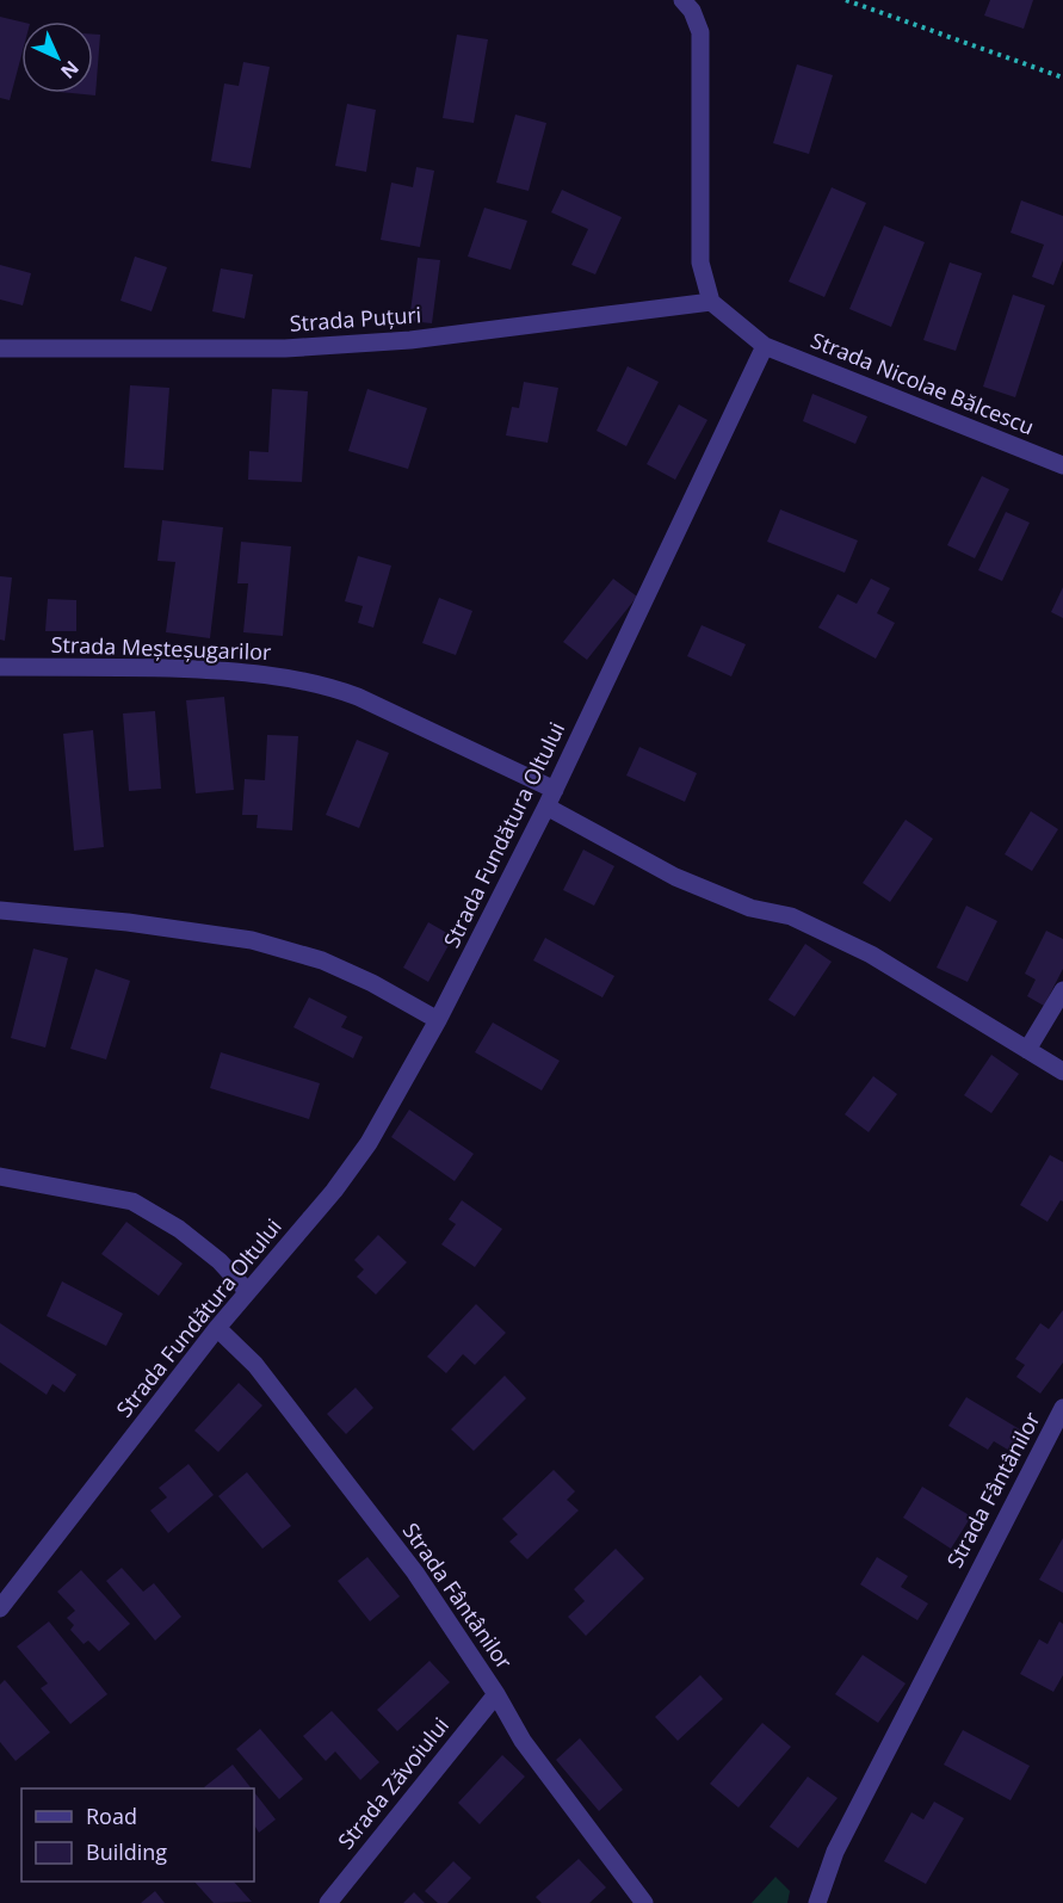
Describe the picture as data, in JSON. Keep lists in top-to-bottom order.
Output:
{
  "streets": {
    "street": [
      "Strada Puțuri",
      "Strada Nicolae Bălcescu",
      "Strada Meșteșugarilor",
      "Strada Fundătura Oltului",
      "Strada Fântânilor",
      "Strada Zăvoiului"
    ]
  },
  "crossings": [
    ["Strada Nicolae Bălcescu", "Strada Fundătura Oltului"],
    ["Strada Meșteșugarilor", "Strada Fundătura Oltului"],
    ["Strada Fundătura Oltului", "Strada Fântânilor"],
    ["Strada Fântânilor", "Strada Zăvoiului"]
  ],
  "legend": ["Road", "Building"],
  "north": "bottom right"
}
